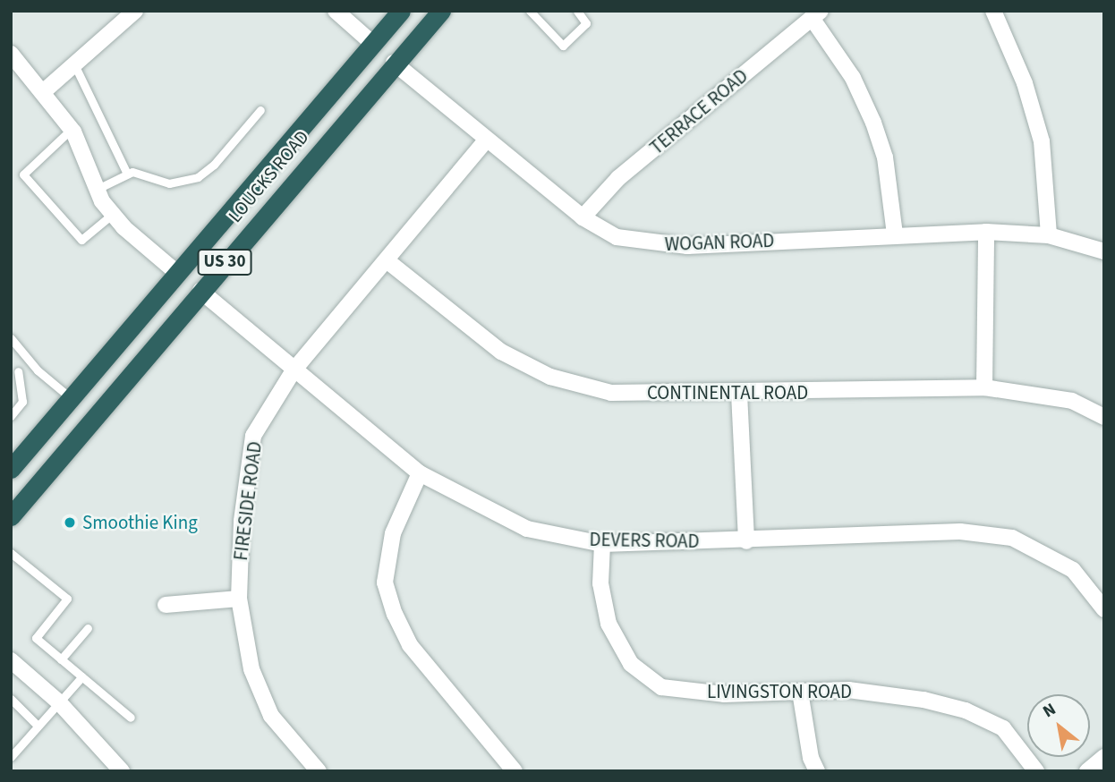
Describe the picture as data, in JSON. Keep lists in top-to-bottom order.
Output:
{
  "streets": {
    "highway": ["LOUCKS ROAD", "US 30"],
    "street": [
      "TERRACE ROAD",
      "WOGAN ROAD",
      "CONTINENTAL ROAD",
      "FIRESIDE ROAD",
      "DEVERS ROAD",
      "LIVINGSTON ROAD"
    ]
  },
  "crossings": [
    ["TERRACE ROAD", "WOGAN ROAD"],
    ["LOUCKS ROAD", "WOGAN ROAD"],
    ["LOUCKS ROAD", "DEVERS ROAD"],
    ["WOGAN ROAD", "FIRESIDE ROAD"],
    ["CONTINENTAL ROAD", "FIRESIDE ROAD"],
    ["FIRESIDE ROAD", "DEVERS ROAD"],
    ["DEVERS ROAD", "LIVINGSTON ROAD"]
  ],
  "places": ["Smoothie King"],
  "north": "top left"
}
